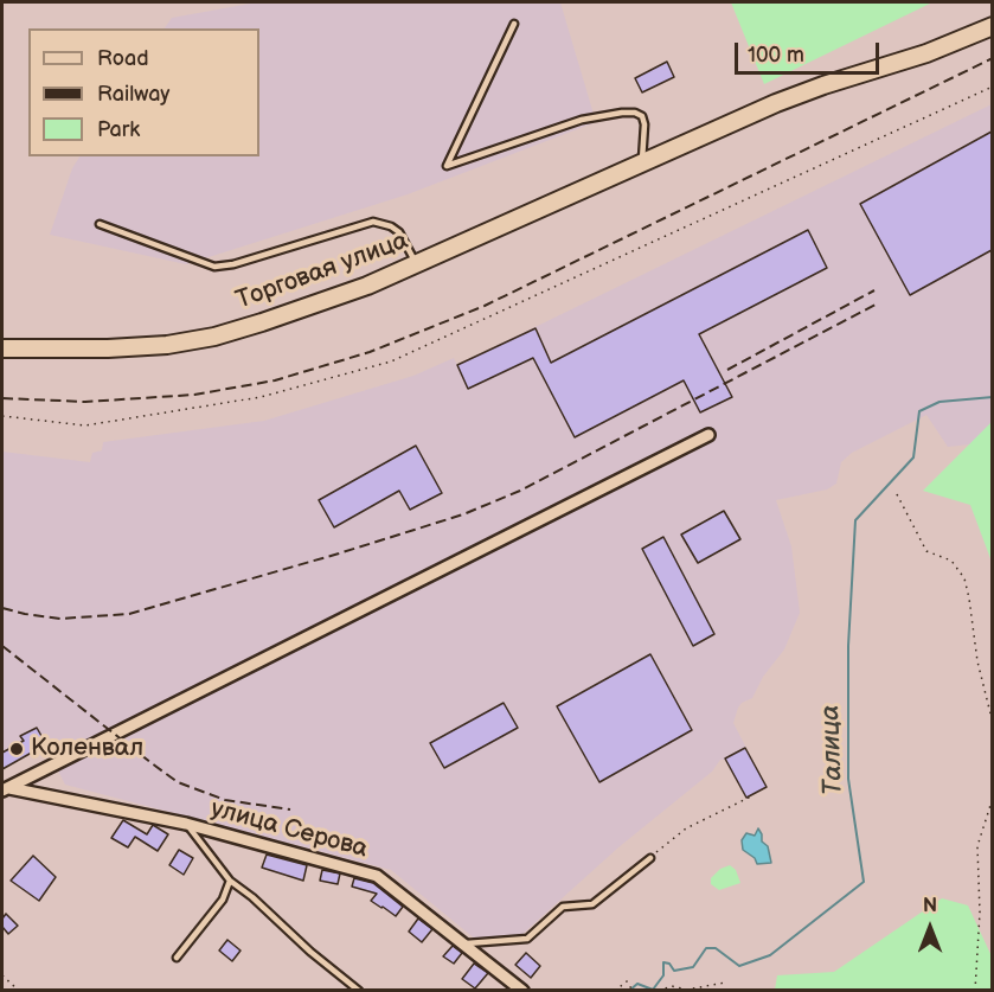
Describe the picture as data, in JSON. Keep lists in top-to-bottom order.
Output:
{
  "streets": {
    "street": ["Торговая улица", "улица Серова"]
  },
  "water": ["Талица"],
  "places": ["Коленвал"],
  "legend": ["Road", "Railway", "Park"],
  "scale_bar": "100 m",
  "north": "top"
}
